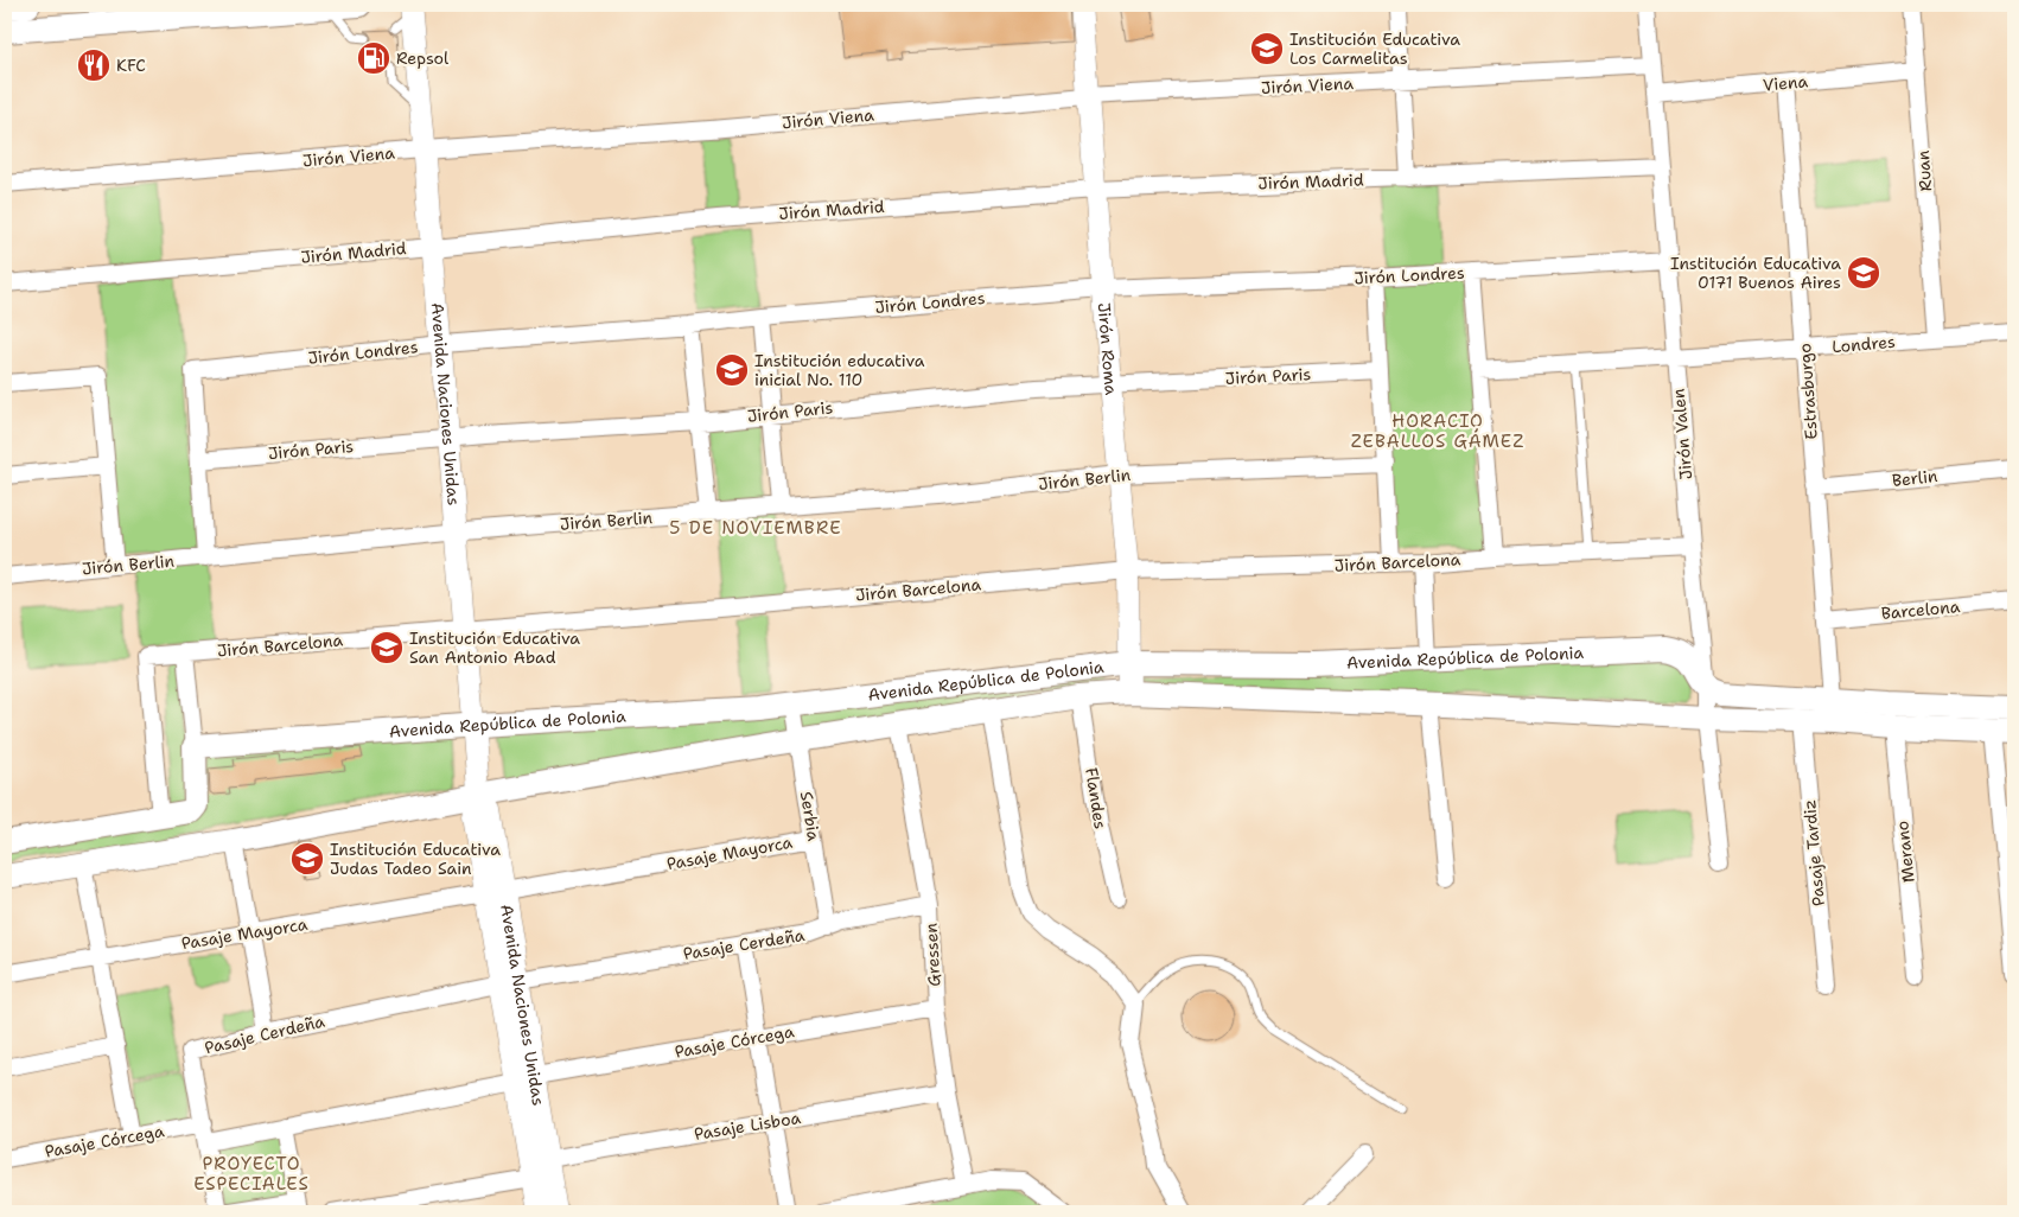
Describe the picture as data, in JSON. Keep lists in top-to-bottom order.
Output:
{
  "streets": {
    "main road": ["Avenida República de Polonia"],
    "street": [
      "Viena",
      "Jirón Viena",
      "Ruan",
      "Jirón Madrid",
      "Jirón Londres",
      "Londres",
      "Jirón Roma",
      "Jirón Paris",
      "Estrasburgo",
      "Avenida Naciones Unidas",
      "Jirón Valen",
      "Berlin",
      "Jirón Berlin",
      "Jirón Barcelona",
      "Barcelona",
      "Flandes",
      "Serbia",
      "Merano",
      "Pasaje Mayorca",
      "Pasaje Tardiz",
      "Pasaje Cerdeña",
      "Gressen",
      "Pasaje Córcega",
      "Pasaje Lisboa"
    ]
  },
  "crossings": [
    ["Viena", "Ruan"],
    ["Viena", "Estrasburgo"],
    ["Viena", "Jirón Valen"],
    ["Jirón Viena", "Jirón Roma"],
    ["Jirón Viena", "Avenida Naciones Unidas"],
    ["Jirón Viena", "Jirón Valen"],
    ["Ruan", "Londres"],
    ["Jirón Madrid", "Jirón Roma"],
    ["Jirón Madrid", "Avenida Naciones Unidas"],
    ["Jirón Madrid", "Jirón Valen"],
    ["Jirón Londres", "Jirón Roma"],
    ["Jirón Londres", "Jirón Paris"],
    ["Jirón Londres", "Avenida Naciones Unidas"],
    ["Jirón Londres", "Jirón Valen"],
    ["Londres", "Estrasburgo"],
    ["Londres", "Jirón Valen"],
    ["Jirón Roma", "Jirón Paris"],
    ["Jirón Roma", "Jirón Berlin"],
    ["Jirón Roma", "Jirón Barcelona"],
    ["Jirón Roma", "Avenida República de Polonia"],
    ["Jirón Paris", "Avenida Naciones Unidas"],
    ["Estrasburgo", "Berlin"],
    ["Estrasburgo", "Barcelona"],
    ["Avenida Naciones Unidas", "Jirón Berlin"],
    ["Avenida Naciones Unidas", "Jirón Barcelona"],
    ["Avenida Naciones Unidas", "Avenida República de Polonia"],
    ["Avenida Naciones Unidas", "Pasaje Mayorca"],
    ["Avenida Naciones Unidas", "Pasaje Cerdeña"],
    ["Avenida Naciones Unidas", "Pasaje Córcega"],
    ["Avenida Naciones Unidas", "Pasaje Lisboa"],
    ["Jirón Valen", "Jirón Barcelona"],
    ["Jirón Valen", "Avenida República de Polonia"],
    ["Avenida República de Polonia", "Flandes"],
    ["Avenida República de Polonia", "Serbia"],
    ["Avenida República de Polonia", "Merano"],
    ["Avenida República de Polonia", "Pasaje Tardiz"],
    ["Avenida República de Polonia", "Gressen"],
    ["Serbia", "Pasaje Mayorca"],
    ["Serbia", "Pasaje Cerdeña"],
    ["Pasaje Cerdeña", "Gressen"],
    ["Pasaje Cerdeña", "Pasaje Córcega"],
    ["Gressen", "Pasaje Córcega"],
    ["Gressen", "Pasaje Lisboa"]
  ],
  "districts": ["HORACIO ZEBALLOS GÁMEZ", "5 DE NOVIEMBRE", "PROYECTO ESPECIALES"],
  "places": {
    "school or university": [
      "Institución Educativa Los Carmelitas",
      "Institución Educativa 0171 Buenos Aires",
      "Institución educativa inicial No. 110",
      "Institución Educativa San Antonio Abad",
      "Institución Educativa Judas Tadeo Sain"
    ],
    "fuel station": ["Repsol"],
    "restaurant": ["KFC"]
  }
}
